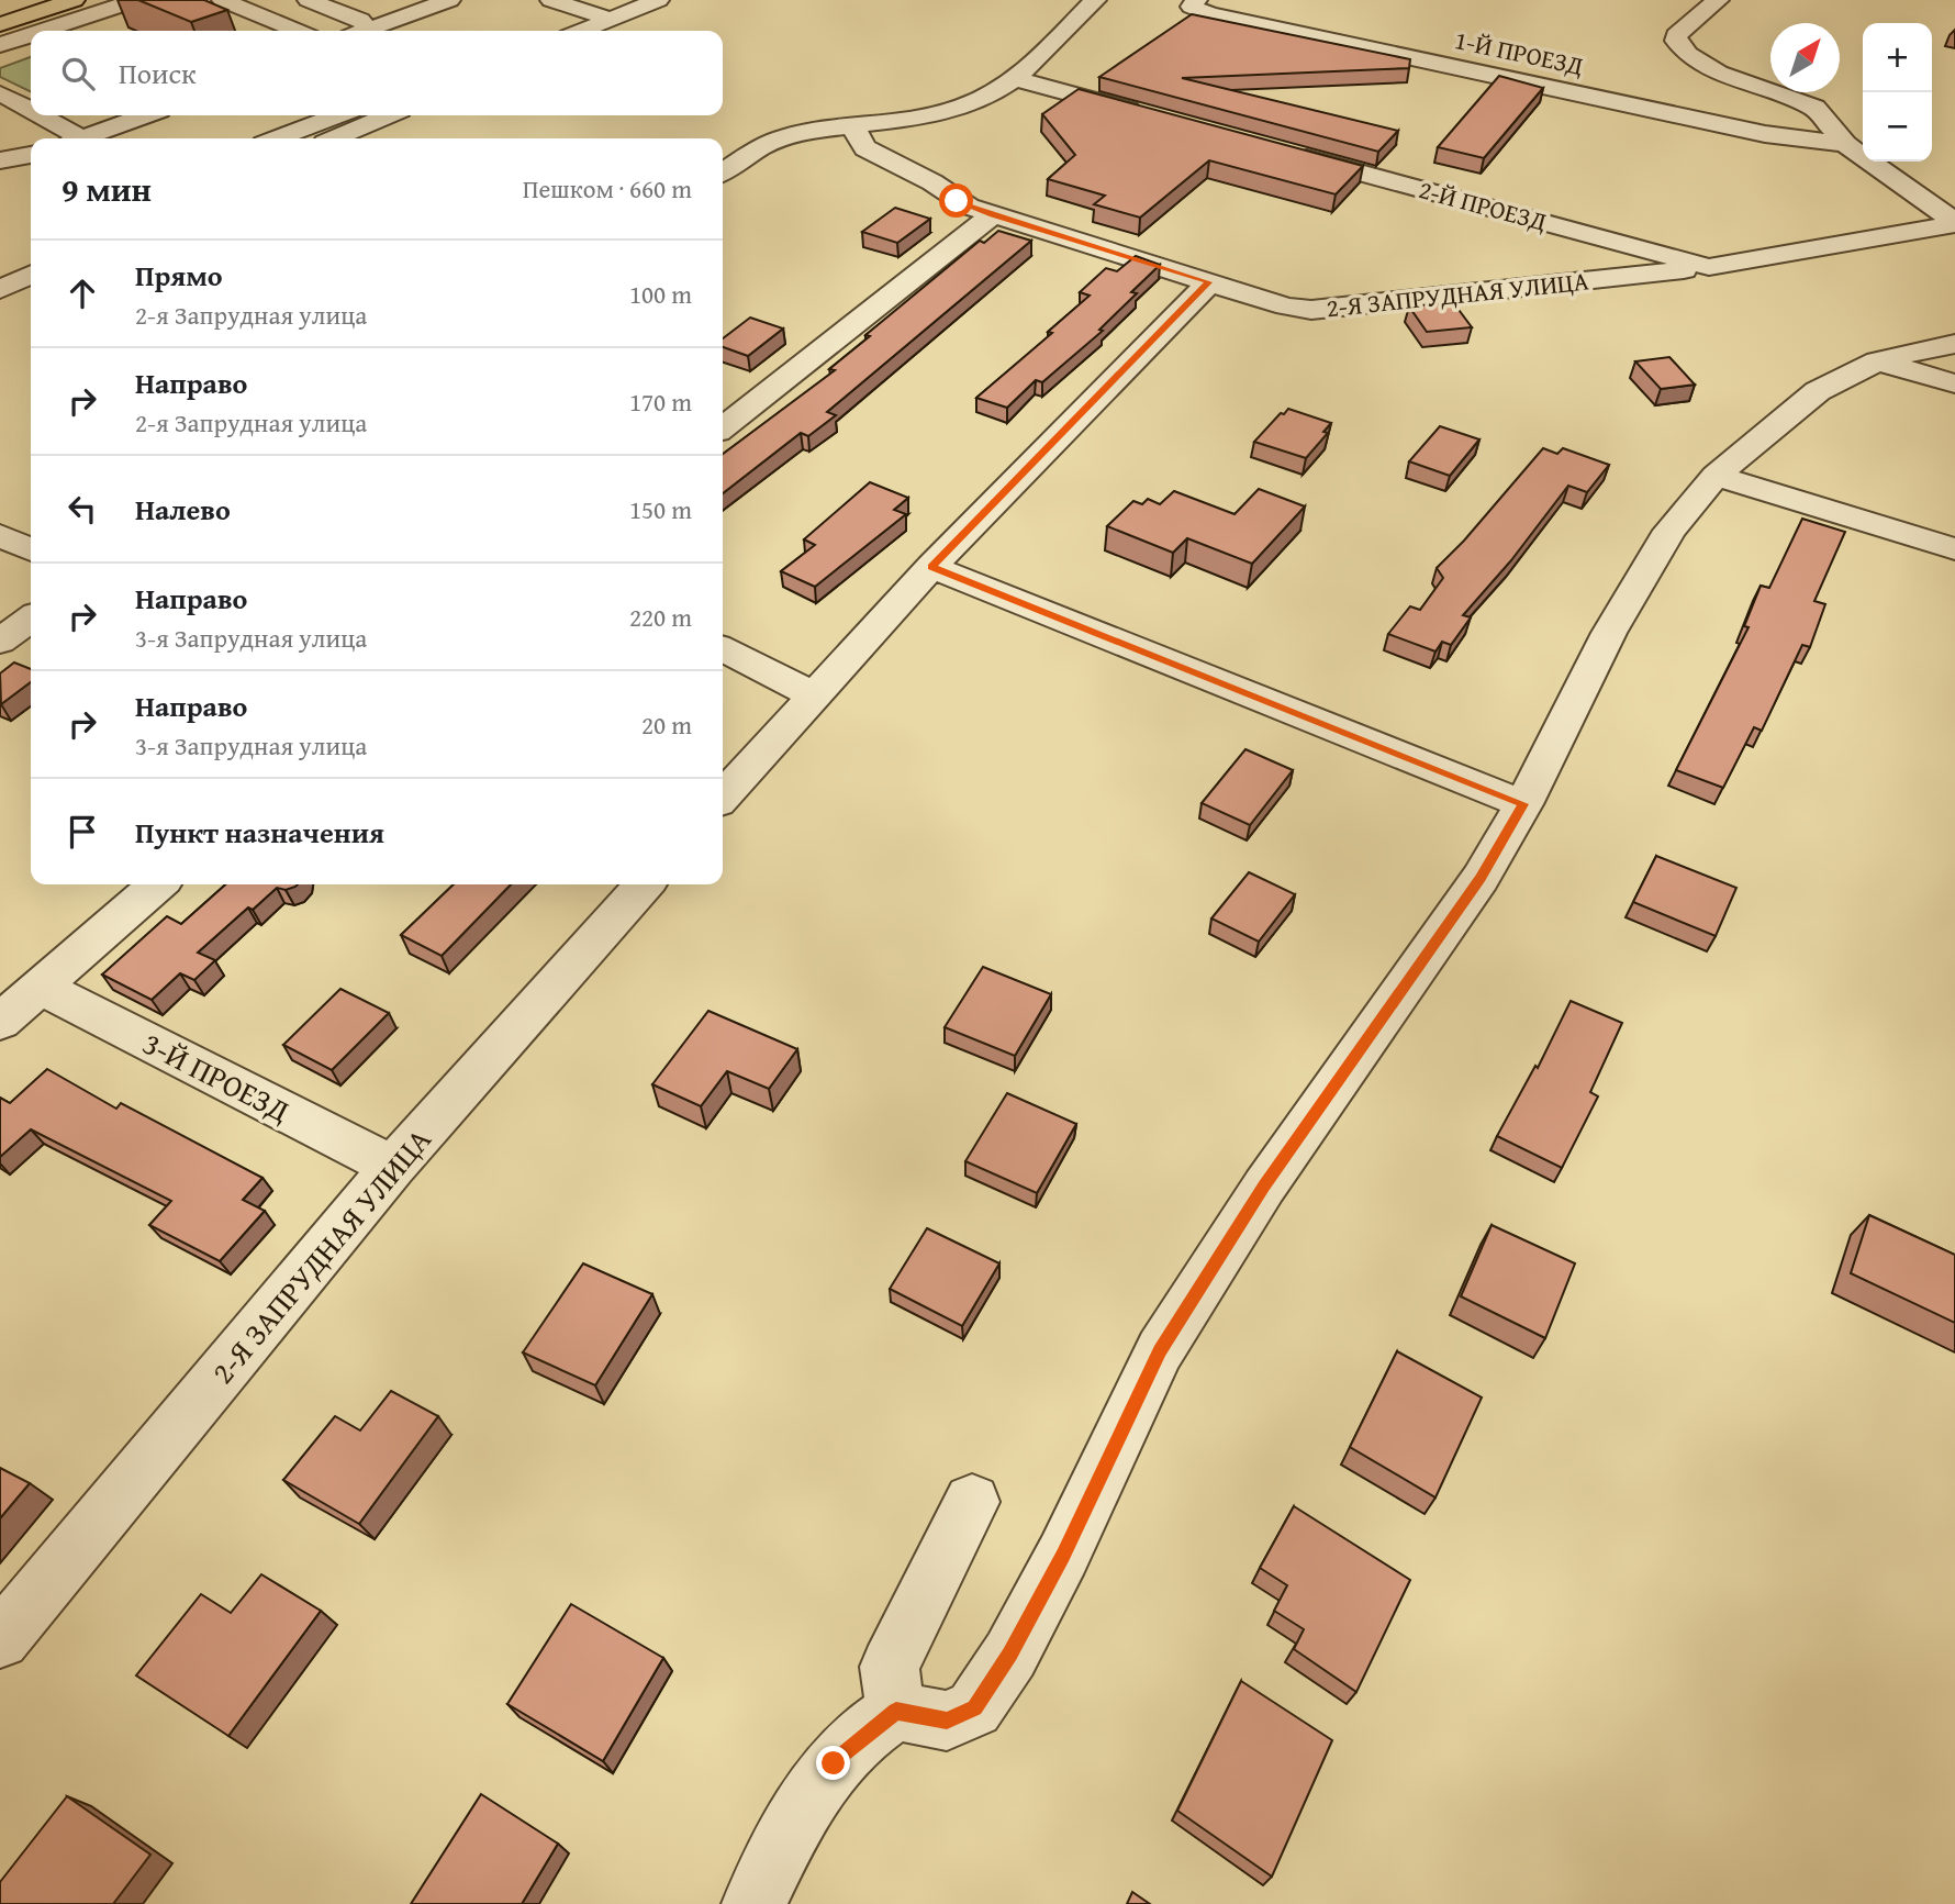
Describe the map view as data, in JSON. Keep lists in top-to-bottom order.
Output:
{
  "streets": {
    "street": [
      "1-Й ПРОЕЗД",
      "2-Й ПРОЕЗД",
      "2-Я ЗАПРУДНАЯ УЛИЦА",
      "3-Й ПРОЕЗД"
    ]
  },
  "crossings": [
    ["2-Й ПРОЕЗД", "2-Я ЗАПРУДНАЯ УЛИЦА"],
    ["2-Я ЗАПРУДНАЯ УЛИЦА", "3-Й ПРОЕЗД"]
  ],
  "north": "top right",
  "page": {
    "map_buttons": ["+", "−"],
    "search": "Поиск",
    "heading": ["9 мин", "Пешком · 660 m"],
    "list": [
      ["Прямо", "2-я Запрудная улица", "100 m"],
      ["Направо", "2-я Запрудная улица", "170 m"],
      ["Налево", "150 m"],
      ["Направо", "3-я Запрудная улица", "220 m"],
      ["Направо", "3-я Запрудная улица", "20 m"],
      "Пункт назначения"
    ]
  }
}
